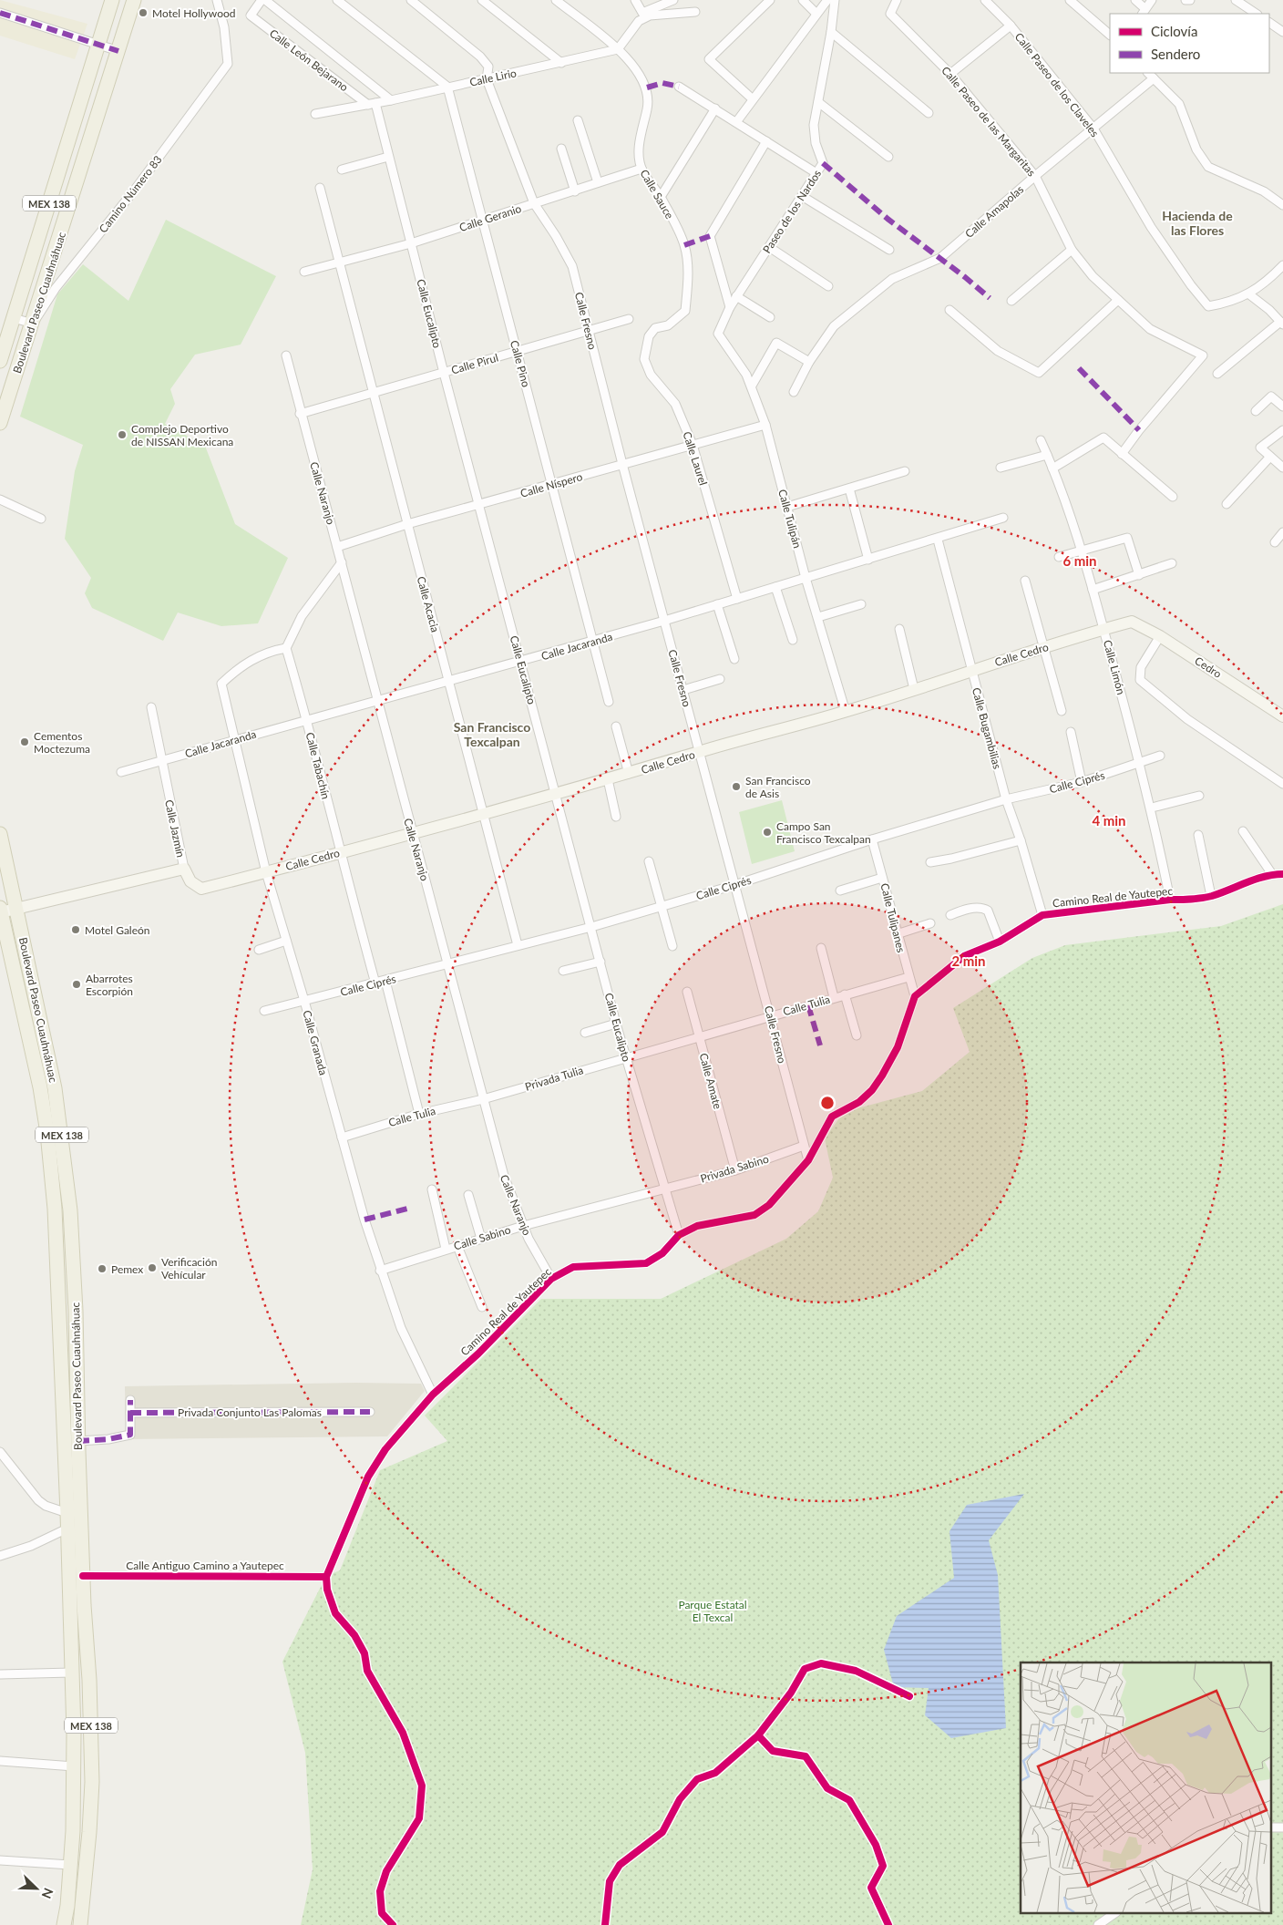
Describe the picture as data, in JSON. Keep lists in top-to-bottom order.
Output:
{
  "streets": {
    "main road": ["MEX 138", "Boulevard Paseo Cuauhnáhuac"],
    "street": [
      "Calle León Bejarano",
      "Calle Lirio",
      "Calle Paseo de los Claveles",
      "Calle Paseo de las Margaritas",
      "Camino Número 83",
      "Calle Sauce",
      "Paseo de los Nardos",
      "Calle Amapolas",
      "Calle Geranio",
      "Calle Eucalipto",
      "Calle Fresno",
      "Calle Pirul",
      "Calle Pino",
      "Calle Laurel",
      "Calle Níspero",
      "Calle Naranjo",
      "Calle Tulipán",
      "Calle Acacia",
      "Calle Jacaranda",
      "Calle Cedro",
      "Calle Limón",
      "Cedro",
      "Calle Bugambilias",
      "Calle Tabachín",
      "Calle Ciprés",
      "Calle Jazmín",
      "Camino Real de Yautepec",
      "Calle Tulipanes",
      "Calle Tulia",
      "Calle Granada",
      "Privada Tulia",
      "Calle Amate",
      "Privada Sabino",
      "Calle Sabino",
      "Privada Conjunto Las Palomas",
      "Calle Antiguo Camino a Yautepec"
    ]
  },
  "crossings": [
    ["Calle León Bejarano", "Calle Lirio"],
    ["Calle León Bejarano", "Calle Eucalipto"],
    ["Calle Lirio", "Calle Sauce"],
    ["Calle Lirio", "Calle Eucalipto"],
    ["Calle Lirio", "Calle Fresno"],
    ["Calle Lirio", "Calle Pino"],
    ["Calle Paseo de los Claveles", "Calle Amapolas"],
    ["Calle Paseo de las Margaritas", "Calle Amapolas"],
    ["Camino Número 83", "Boulevard Paseo Cuauhnáhuac"],
    ["Calle Sauce", "Calle Geranio"],
    ["Calle Sauce", "Calle Laurel"],
    ["Paseo de los Nardos", "Calle Tulipán"],
    ["Calle Geranio", "Calle Eucalipto"],
    ["Calle Geranio", "Calle Fresno"],
    ["Calle Geranio", "Calle Pino"],
    ["Calle Geranio", "Calle Acacia"],
    ["Boulevard Paseo Cuauhnáhuac", "Calle Antiguo Camino a Yautepec"],
    ["Calle Eucalipto", "Calle Pirul"],
    ["Calle Eucalipto", "Calle Níspero"],
    ["Calle Eucalipto", "Calle Jacaranda"],
    ["Calle Eucalipto", "Calle Cedro"],
    ["Calle Eucalipto", "Calle Ciprés"],
    ["Calle Eucalipto", "Camino Real de Yautepec"],
    ["Calle Eucalipto", "Calle Tulia"],
    ["Calle Eucalipto", "Privada Tulia"],
    ["Calle Eucalipto", "Privada Sabino"],
    ["Calle Eucalipto", "Calle Sabino"],
    ["Calle Fresno", "Calle Pirul"],
    ["Calle Fresno", "Calle Níspero"],
    ["Calle Fresno", "Calle Jacaranda"],
    ["Calle Fresno", "Calle Cedro"],
    ["Calle Fresno", "Calle Ciprés"],
    ["Calle Fresno", "Camino Real de Yautepec"],
    ["Calle Fresno", "Calle Tulia"],
    ["Calle Fresno", "Privada Sabino"],
    ["Calle Pirul", "Calle Pino"],
    ["Calle Pirul", "Calle Naranjo"],
    ["Calle Pirul", "Calle Acacia"],
    ["Calle Pino", "Calle Níspero"],
    ["Calle Pino", "Calle Jacaranda"],
    ["Calle Laurel", "Calle Níspero"],
    ["Calle Laurel", "Calle Jacaranda"],
    ["Calle Níspero", "Calle Naranjo"],
    ["Calle Níspero", "Calle Tulipán"],
    ["Calle Níspero", "Calle Acacia"],
    ["Calle Naranjo", "Calle Jacaranda"],
    ["Calle Naranjo", "Calle Cedro"],
    ["Calle Naranjo", "Calle Ciprés"],
    ["Calle Naranjo", "Camino Real de Yautepec"],
    ["Calle Naranjo", "Calle Tulia"],
    ["Calle Naranjo", "Privada Tulia"],
    ["Calle Naranjo", "Calle Sabino"],
    ["Calle Tulipán", "Calle Jacaranda"],
    ["Calle Tulipán", "Calle Cedro"],
    ["Calle Acacia", "Calle Jacaranda"],
    ["Calle Acacia", "Calle Cedro"],
    ["Calle Acacia", "Calle Ciprés"],
    ["Calle Jacaranda", "Calle Bugambilias"],
    ["Calle Jacaranda", "Calle Tabachín"],
    ["Calle Jacaranda", "Calle Jazmín"],
    ["Calle Jacaranda", "Calle Granada"],
    ["Calle Cedro", "Calle Limón"],
    ["Calle Cedro", "Cedro"],
    ["Calle Cedro", "Calle Bugambilias"],
    ["Calle Cedro", "Calle Tabachín"],
    ["Calle Cedro", "Calle Jazmín"],
    ["Calle Cedro", "Calle Granada"],
    ["Calle Limón", "Calle Ciprés"],
    ["Calle Limón", "Camino Real de Yautepec"],
    ["Calle Bugambilias", "Calle Ciprés"],
    ["Calle Bugambilias", "Camino Real de Yautepec"],
    ["Calle Tabachín", "Calle Ciprés"],
    ["Calle Tabachín", "Calle Granada"],
    ["Calle Ciprés", "Calle Tulipanes"],
    ["Calle Ciprés", "Calle Granada"],
    ["Camino Real de Yautepec", "Calle Tulipanes"],
    ["Camino Real de Yautepec", "Calle Granada"],
    ["Camino Real de Yautepec", "Calle Antiguo Camino a Yautepec"],
    ["Calle Tulipanes", "Calle Tulia"],
    ["Calle Tulia", "Calle Granada"],
    ["Calle Tulia", "Privada Tulia"],
    ["Calle Tulia", "Calle Amate"],
    ["Calle Granada", "Calle Sabino"],
    ["Calle Amate", "Privada Sabino"],
    ["Privada Sabino", "Calle Sabino"]
  ],
  "districts": ["Hacienda de las Flores", "San Francisco Texcalpan"],
  "parks": ["Parque Estatal El Texcal"],
  "places": [
    "Motel Hollywood",
    "Complejo Deportivo de NISSAN Mexicana",
    "Cementos Moctezuma",
    "San Francisco de Asis",
    "Campo San Francisco Texcalpan",
    "Motel Galeón",
    "Abarrotes Escorpión",
    "Verificación Vehícular",
    "Pemex"
  ],
  "legend": ["Ciclovía", "Sendero"],
  "north": "bottom right",
  "rings": ["6 min", "4 min", "2 min"]
}
